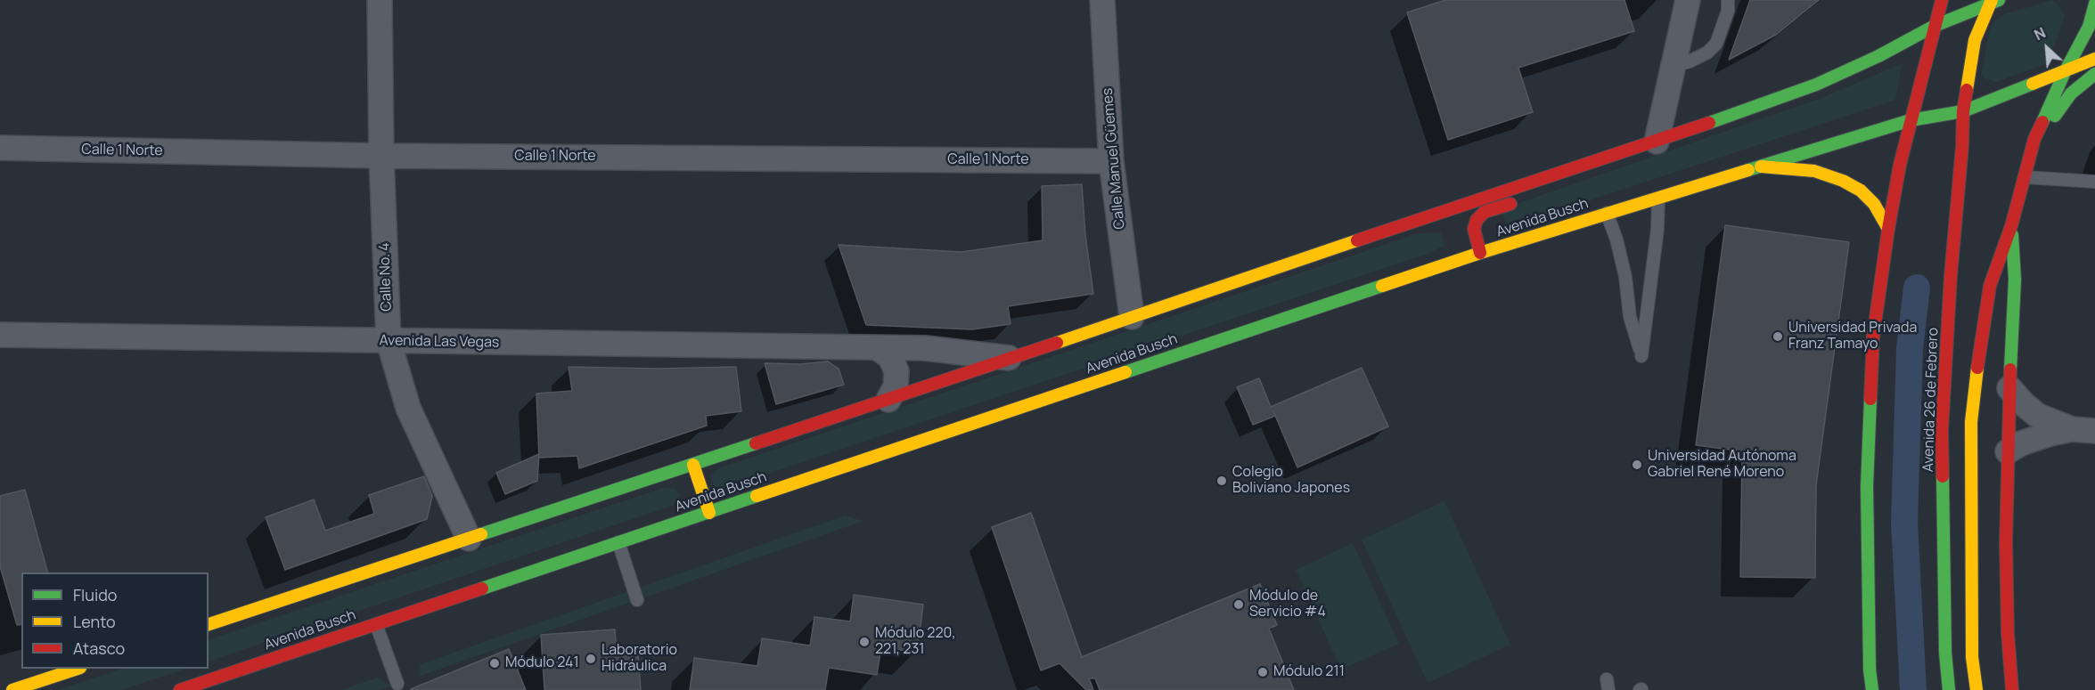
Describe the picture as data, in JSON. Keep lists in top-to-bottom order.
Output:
{
  "streets": {
    "main road": ["Avenida Busch", "Avenida 26 de Febrero"],
    "street": [
      "Calle 1 Norte",
      "Calle Manuel Güemes",
      "Calle No. 4",
      "Avenida Las Vegas"
    ]
  },
  "crossings": [
    ["Calle 1 Norte", "Calle Manuel Güemes"],
    ["Calle 1 Norte", "Calle No. 4"],
    ["Avenida Busch", "Avenida 26 de Febrero"],
    ["Calle No. 4", "Avenida Las Vegas"]
  ],
  "places": [
    "Universidad Privada Franz Tamayo",
    "Universidad Autónoma Gabriel René Moreno",
    "Colegio Boliviano Japones",
    "Módulo de Servicio #4",
    "Módulo 220, 221, 231",
    "Laboratorio Hidráulica",
    "Módulo 241",
    "Módulo 211"
  ],
  "legend": ["Fluido", "Lento", "Atasco"],
  "north": "top left"
}
